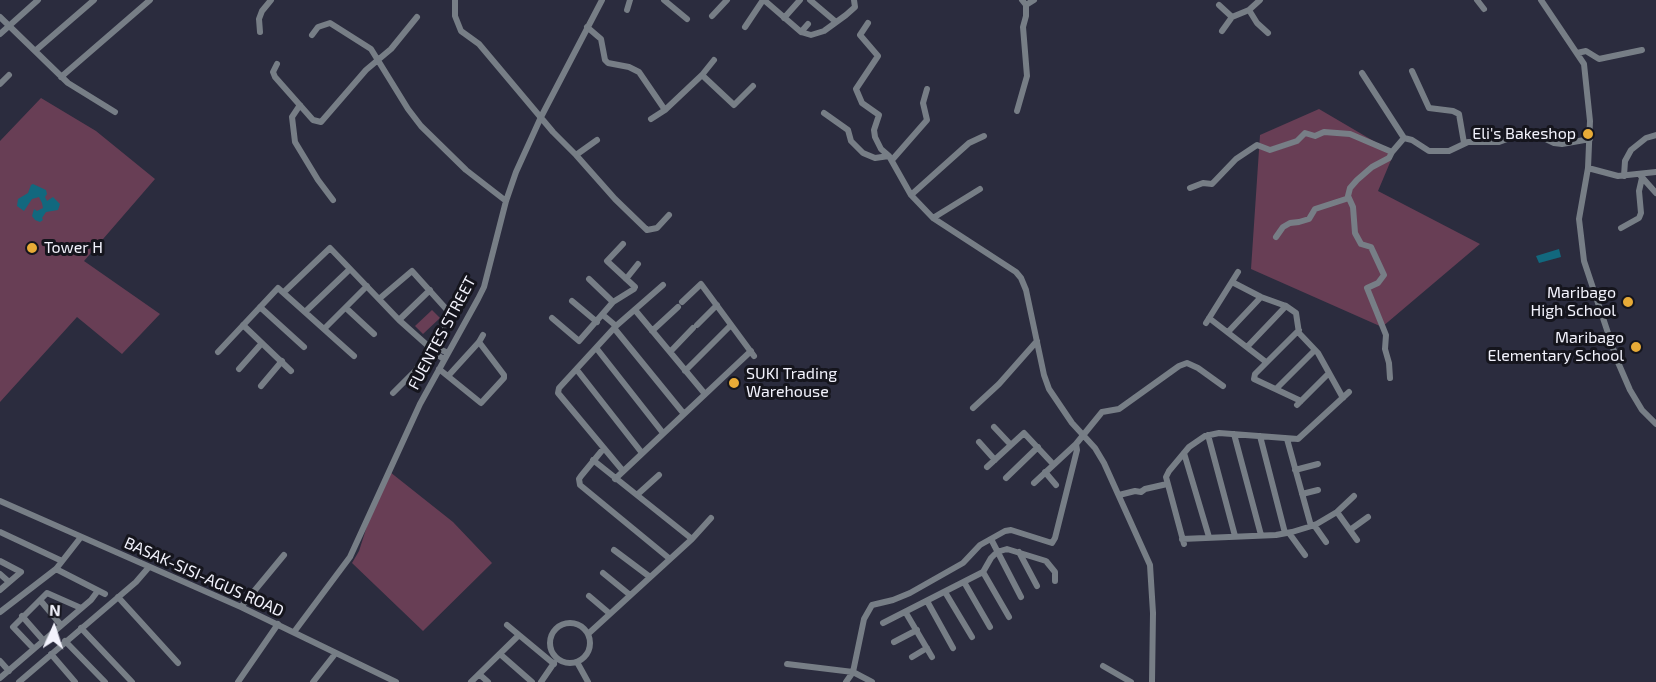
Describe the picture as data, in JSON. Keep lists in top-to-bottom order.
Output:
{
  "streets": {
    "street": ["FUENTES STREET", "BASAK-SISI-AGUS ROAD"]
  },
  "crossings": [
    ["FUENTES STREET", "BASAK-SISI-AGUS ROAD"]
  ],
  "places": [
    "Eli's Bakeshop",
    "Tower H",
    "Maribago High School",
    "Maribago Elementary School",
    "SUKI Trading Warehouse"
  ],
  "north": "top"
}
